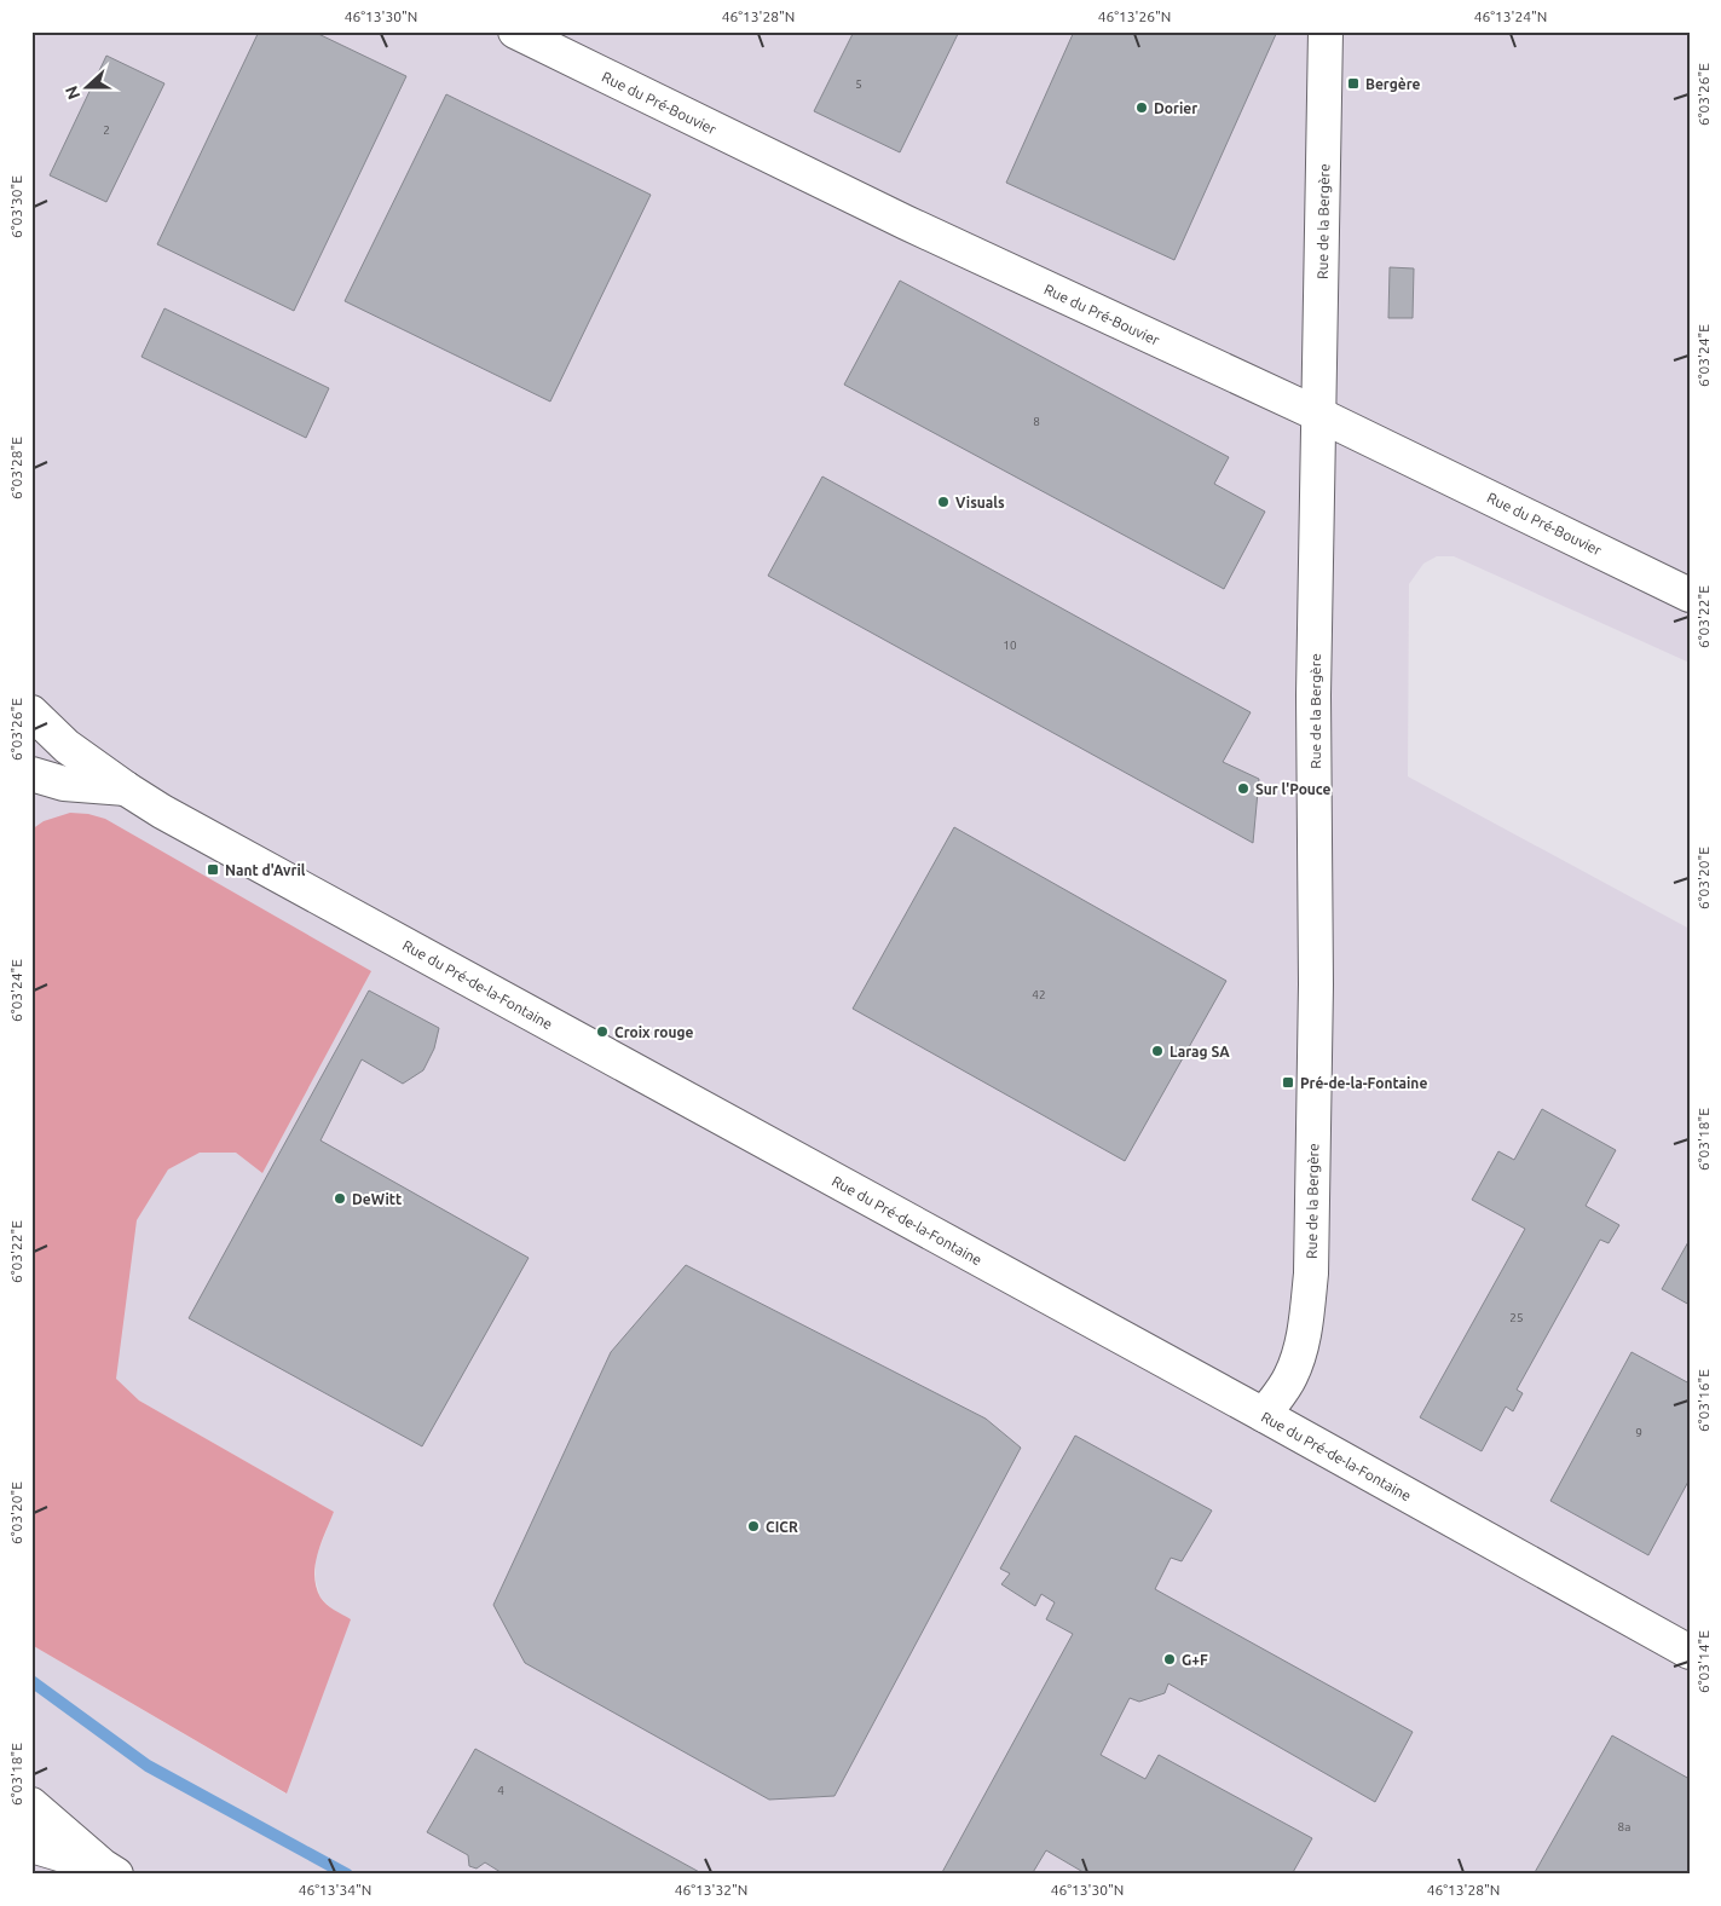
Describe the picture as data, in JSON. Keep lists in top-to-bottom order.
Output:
{
  "streets": {
    "street": ["Rue du Pré-Bouvier", "Rue de la Bergère", "Rue du Pré-de-la-Fontaine"]
  },
  "crossings": [
    ["Rue du Pré-Bouvier", "Rue de la Bergère"],
    ["Rue de la Bergère", "Rue du Pré-de-la-Fontaine"]
  ],
  "places": {
    "transit": ["Bergère", "Nant d'Avril", "Pré-de-la-Fontaine"],
    "other": [
      "Dorier",
      "Visuals",
      "Sur l'Pouce",
      "Croix rouge",
      "Larag SA",
      "DeWitt",
      "CICR",
      "G+F"
    ]
  },
  "house_numbers": [
    "5",
    "2",
    "8",
    "10",
    "42",
    "25",
    "9",
    "4",
    "8a"
  ],
  "north": "left",
  "coordinates": [
    "46°13'30\"N",
    "46°13'28\"N",
    "46°13'26\"N",
    "46°13'24\"N",
    "6°03'26\"E",
    "6°03'30\"E",
    "6°03'24\"E",
    "6°03'28\"E",
    "6°03'22\"E",
    "6°03'20\"E",
    "6°03'18\"E",
    "6°03'16\"E",
    "6°03'14\"E",
    "46°13'34\"N",
    "46°13'32\"N"
  ]
}
